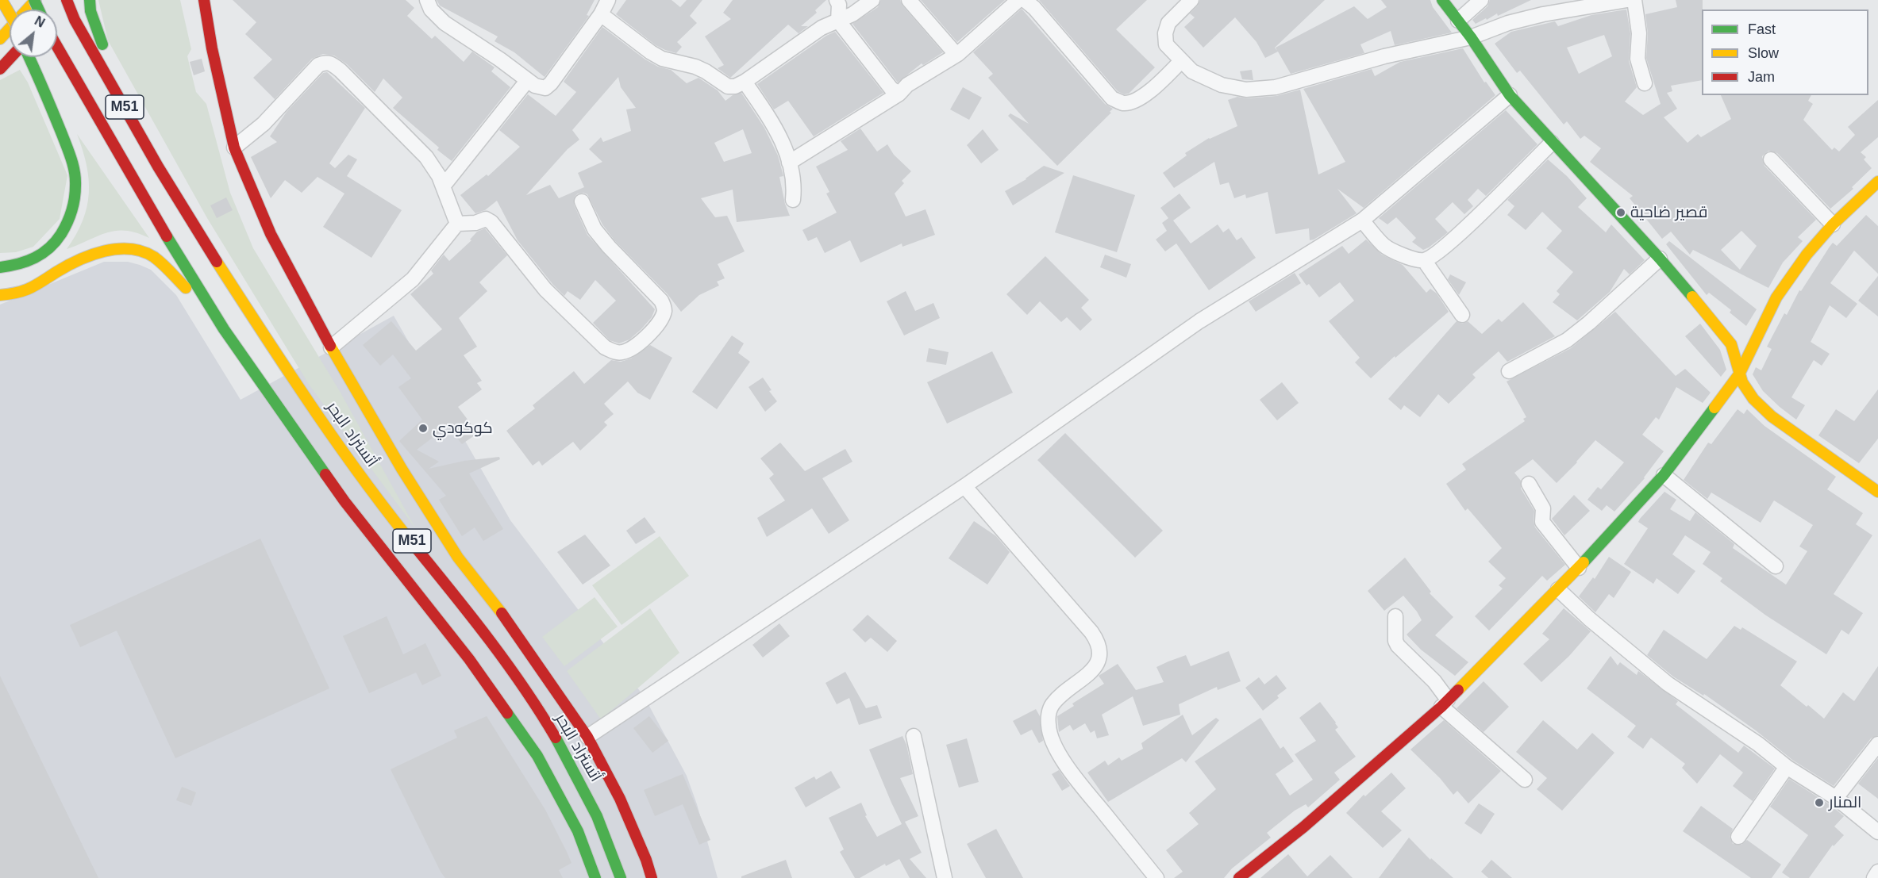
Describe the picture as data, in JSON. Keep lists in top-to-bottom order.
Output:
{
  "streets": {
    "main road": ["M51", "أتستراد البحر"]
  },
  "places": ["قصير ضاحية", "كوكودي", "المنار"],
  "legend": ["Fast", "Slow", "Jam"],
  "north": "top right"
}
